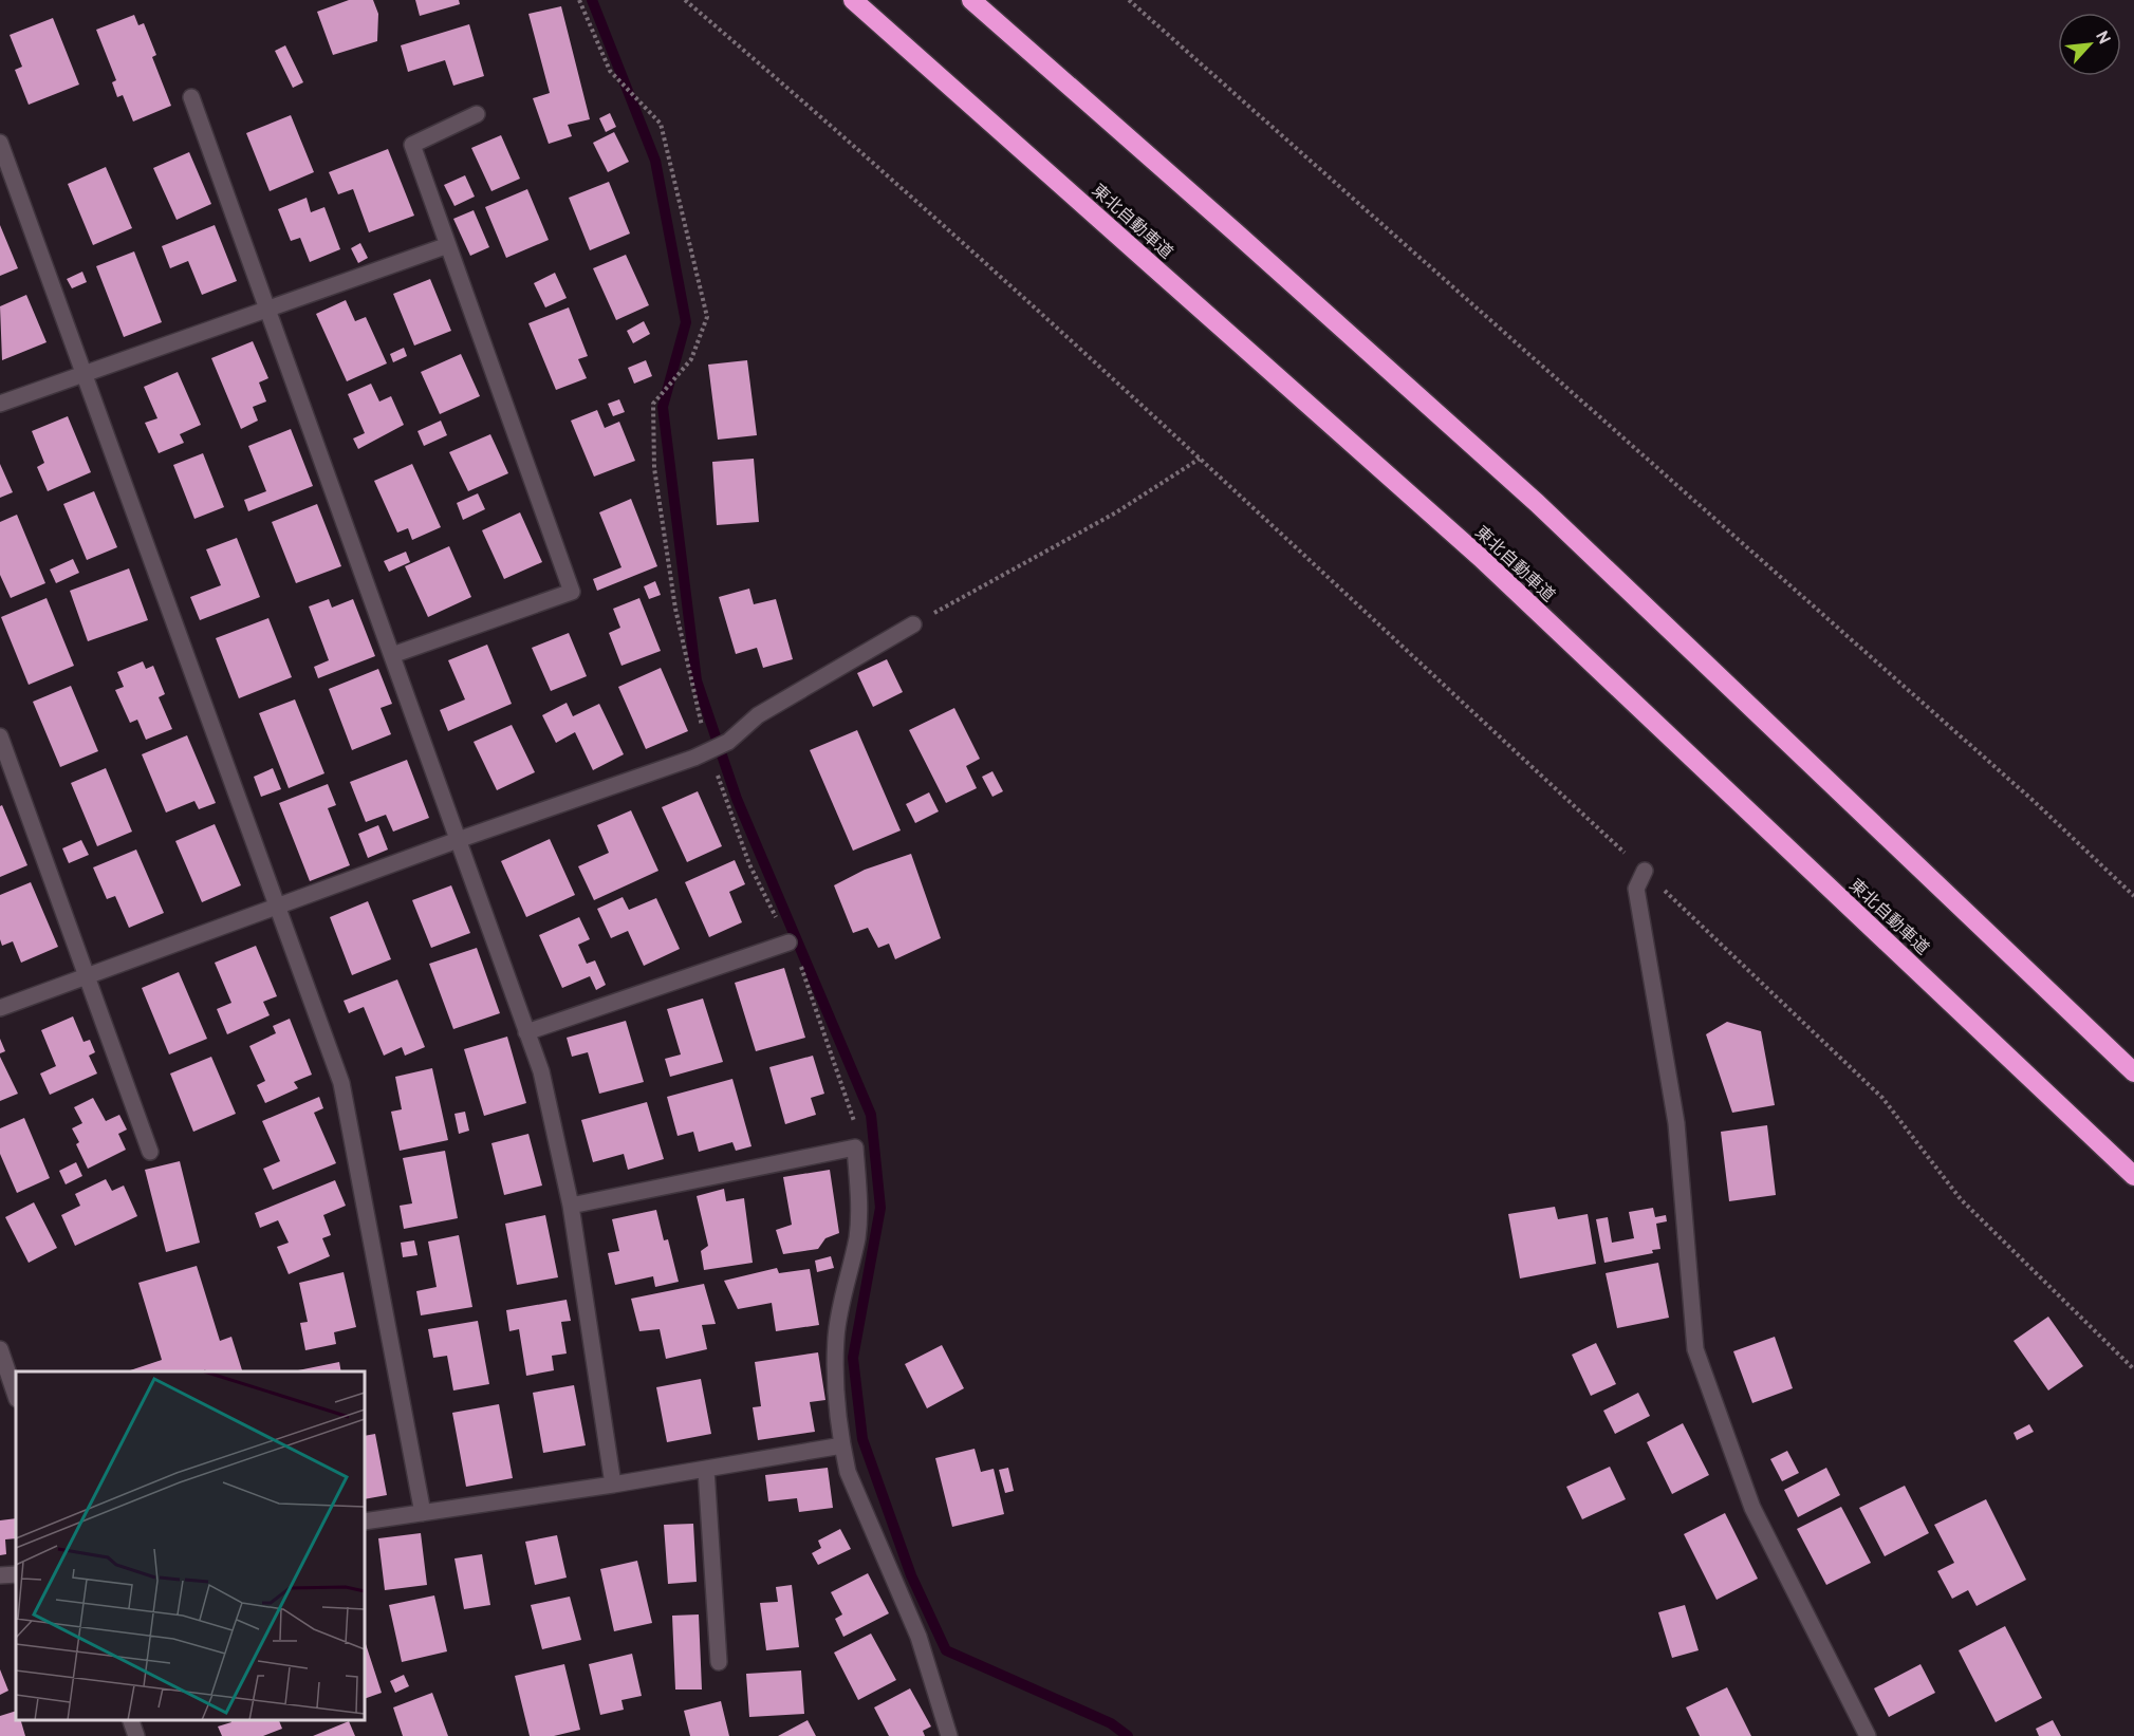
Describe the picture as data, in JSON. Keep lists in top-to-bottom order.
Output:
{
  "streets": {
    "highway": ["東北自動車道"]
  },
  "north": "top right"
}
